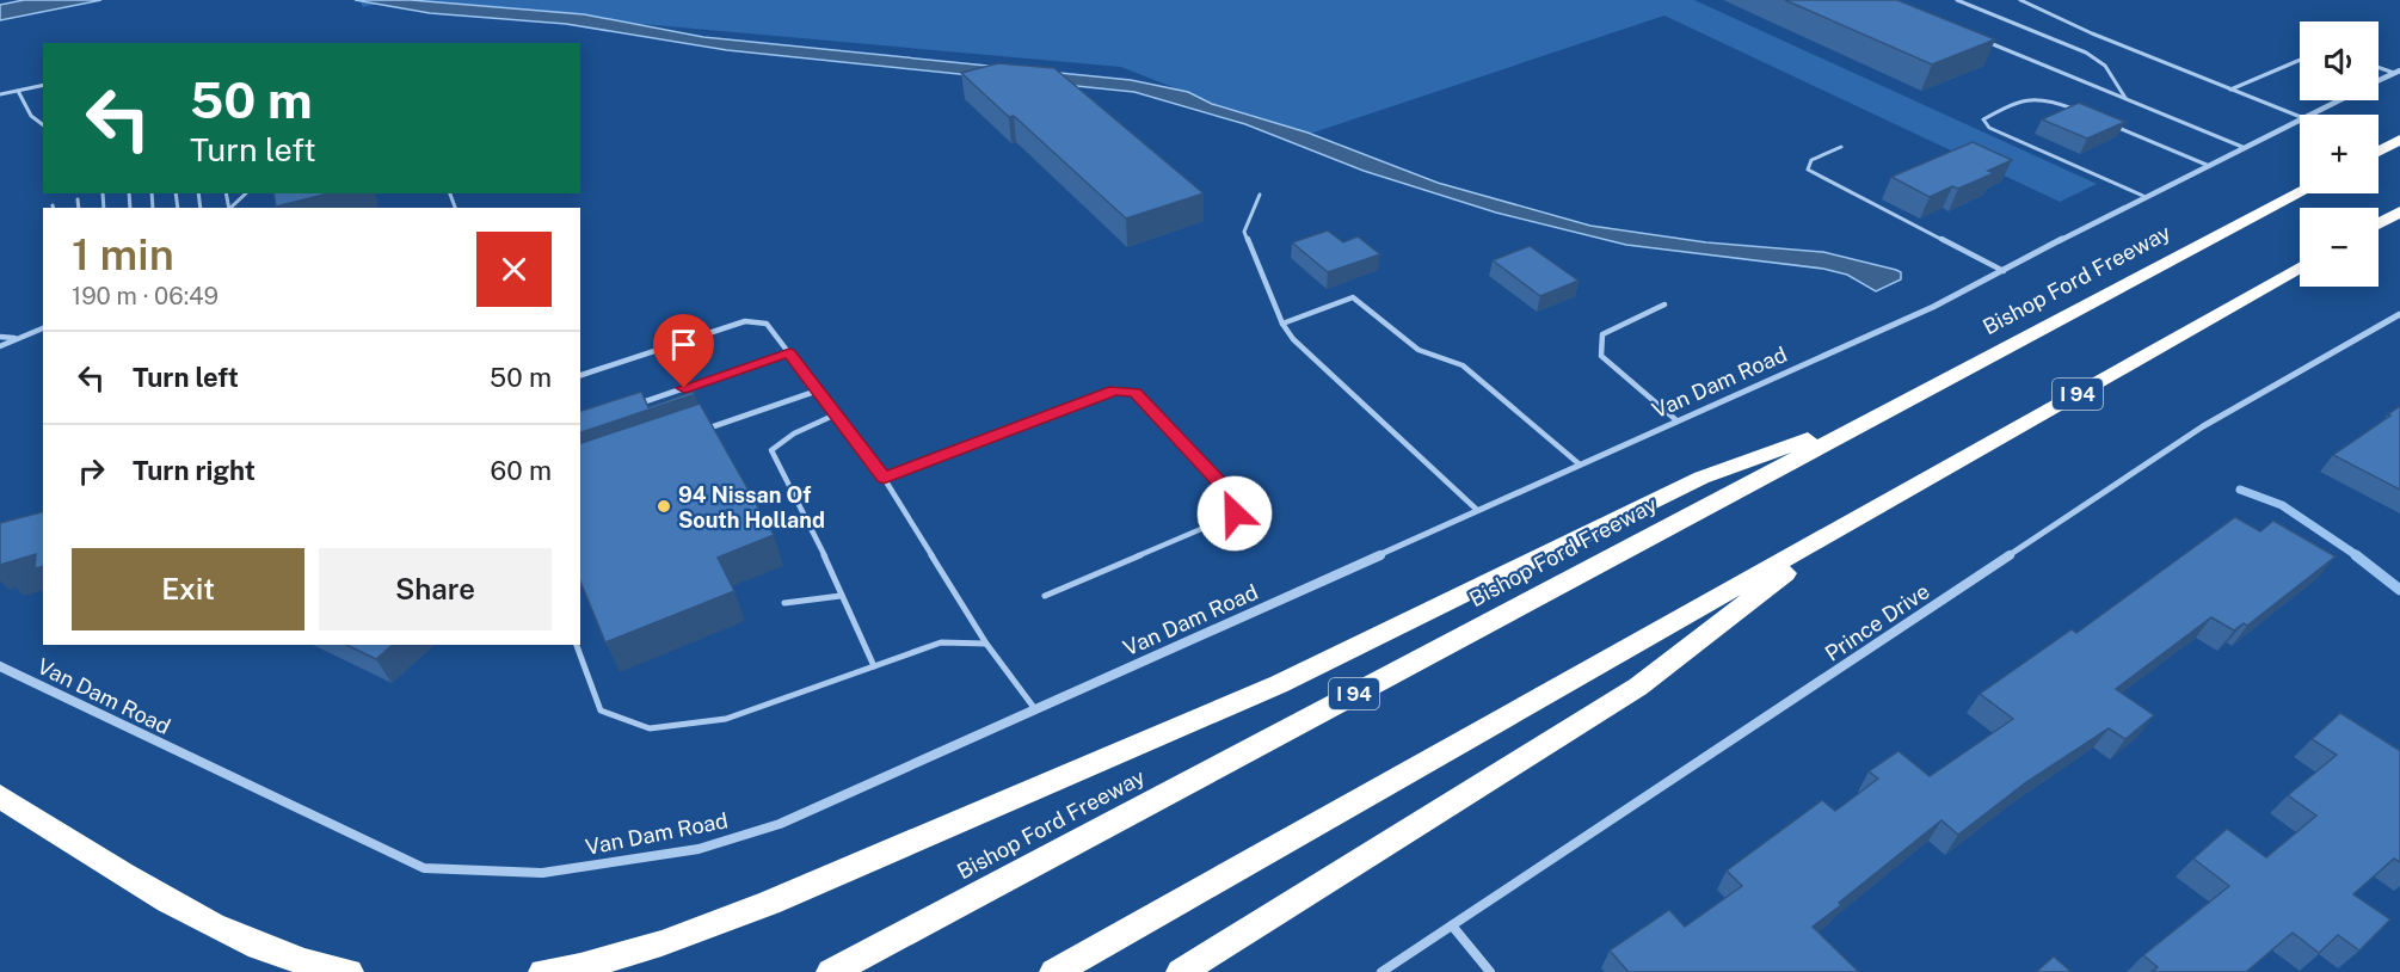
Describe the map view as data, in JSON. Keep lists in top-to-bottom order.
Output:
{
  "streets": {
    "highway": ["Bishop Ford Freeway", "I 94"],
    "street": ["Van Dam Road", "Prince Drive"]
  },
  "places": ["94 Nissan Of South Holland"],
  "page": {
    "map_buttons": ["+", "−"],
    "turn": ["50 m", "Turn left"],
    "heading": ["1 min", "190 m · 06:49"],
    "list": [
      {
        "name": "Turn left",
        "value": "50 m"
      },
      {
        "name": "Turn right",
        "value": "60 m"
      }
    ],
    "buttons": ["Exit", "Share"]
  }
}
